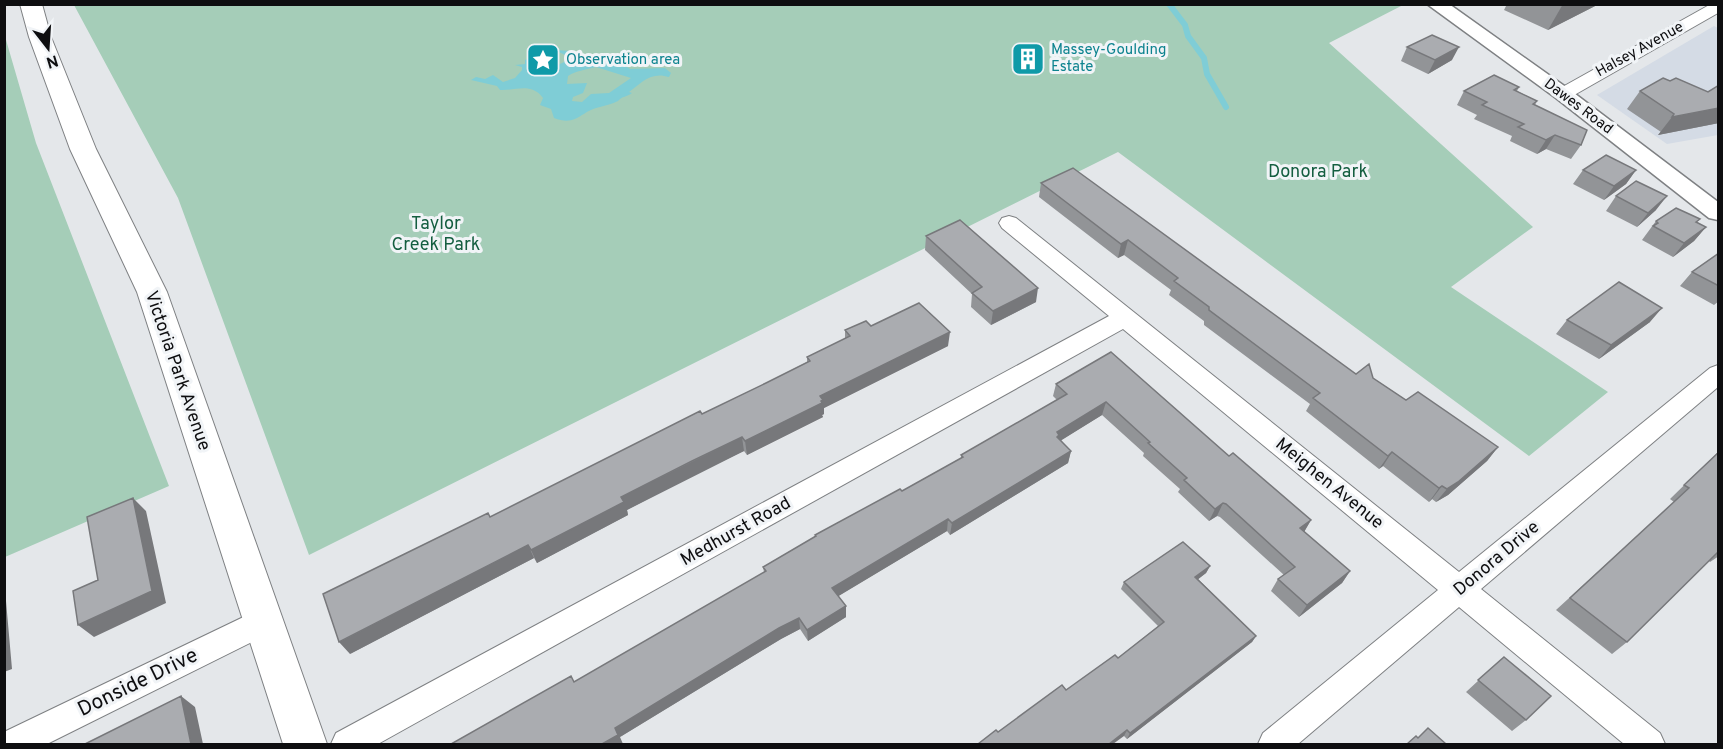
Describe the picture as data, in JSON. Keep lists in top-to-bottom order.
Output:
{
  "streets": {
    "main road": ["Victoria Park Avenue"],
    "street": [
      "Halsey Avenue",
      "Dawes Road",
      "Meighen Avenue",
      "Medhurst Road",
      "Donora Drive",
      "Donside Drive"
    ]
  },
  "crossings": [
    ["Halsey Avenue", "Dawes Road"],
    ["Victoria Park Avenue", "Donside Drive"],
    ["Meighen Avenue", "Medhurst Road"],
    ["Meighen Avenue", "Donora Drive"]
  ],
  "parks": ["Donora Park", "Taylor Creek Park"],
  "places": {
    "building": ["Massey-Goulding Estate"],
    "place": ["Observation area"]
  },
  "north": "bottom"
}
